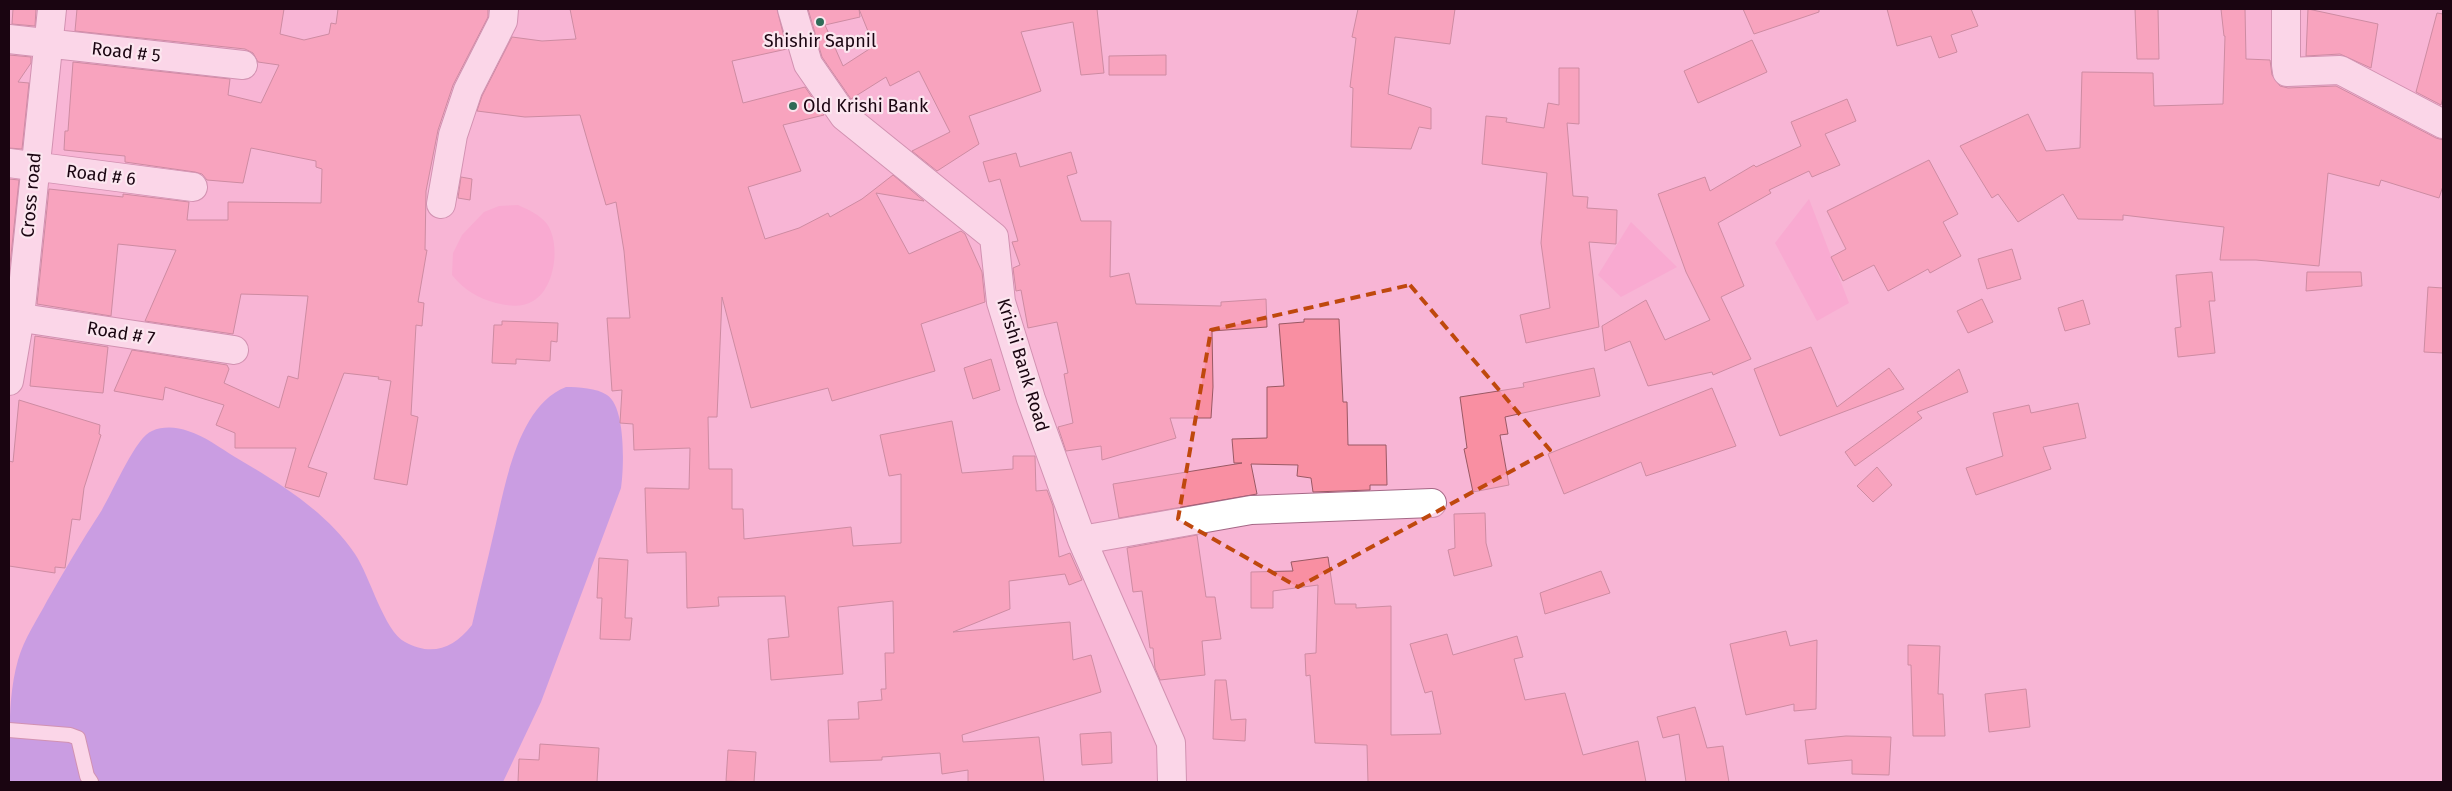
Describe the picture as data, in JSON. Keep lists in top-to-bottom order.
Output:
{
  "streets": {
    "street": [
      "Road # 5",
      "Road # 6",
      "Cross road",
      "Road # 7",
      "Krishi Bank Road"
    ]
  },
  "crossings": [
    ["Road # 5", "Cross road"],
    ["Road # 6", "Cross road"],
    ["Cross road", "Road # 7"]
  ],
  "places": ["Shishir Sapnil", "Old Krishi Bank"]
}
